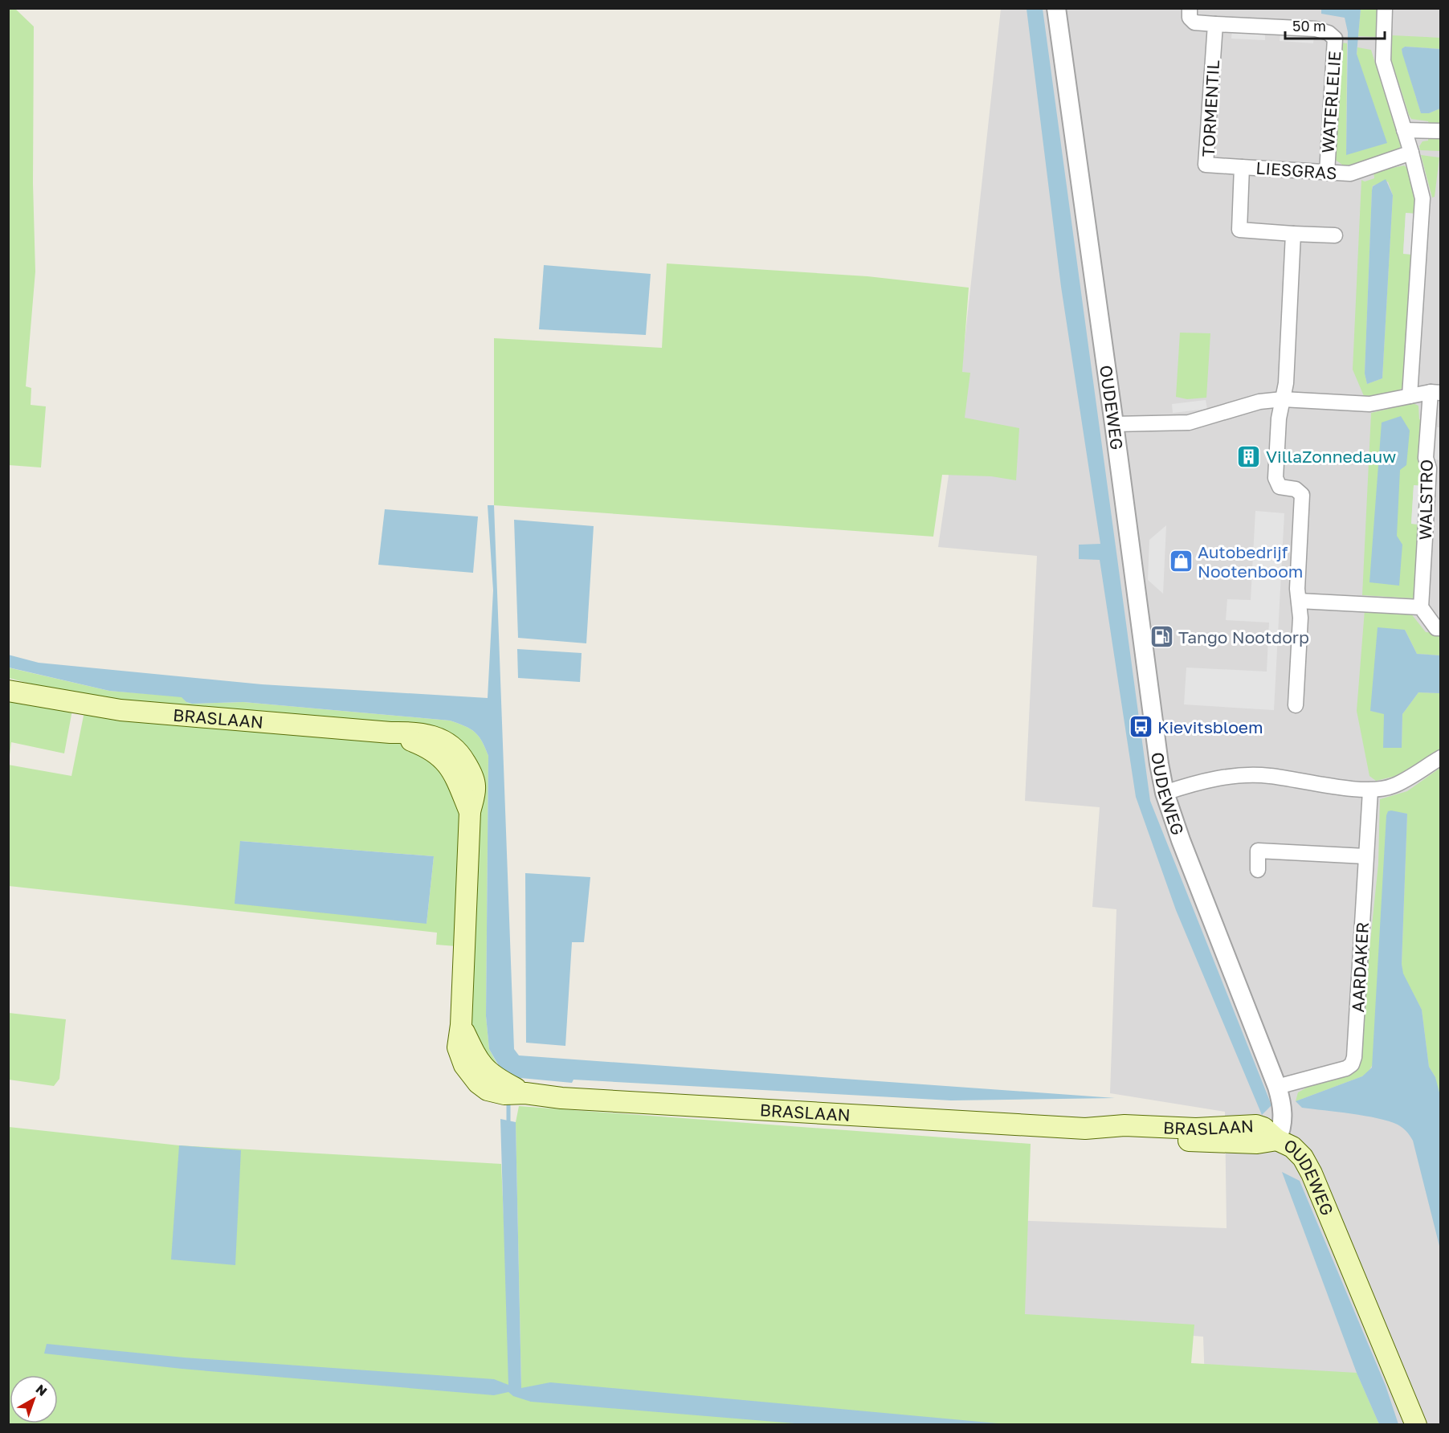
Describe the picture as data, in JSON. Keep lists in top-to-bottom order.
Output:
{
  "streets": {
    "main road": ["OUDEWEG", "BRASLAAN"],
    "street": [
      "WATERLELIE",
      "TORMENTIL",
      "LIESGRAS",
      "WALSTRO",
      "AARDAKER"
    ]
  },
  "crossings": [
    ["WATERLELIE", "TORMENTIL"],
    ["WATERLELIE", "LIESGRAS"],
    ["TORMENTIL", "LIESGRAS"],
    ["OUDEWEG", "BRASLAAN"],
    ["OUDEWEG", "AARDAKER"]
  ],
  "places": {
    "building": ["VillaZonnedauw"],
    "shop": ["Autobedrijf Nootenboom"],
    "fuel station": ["Tango Nootdorp"],
    "bus stop": ["Kievitsbloem"]
  },
  "scale_bar": "50 m",
  "north": "top right"
}
